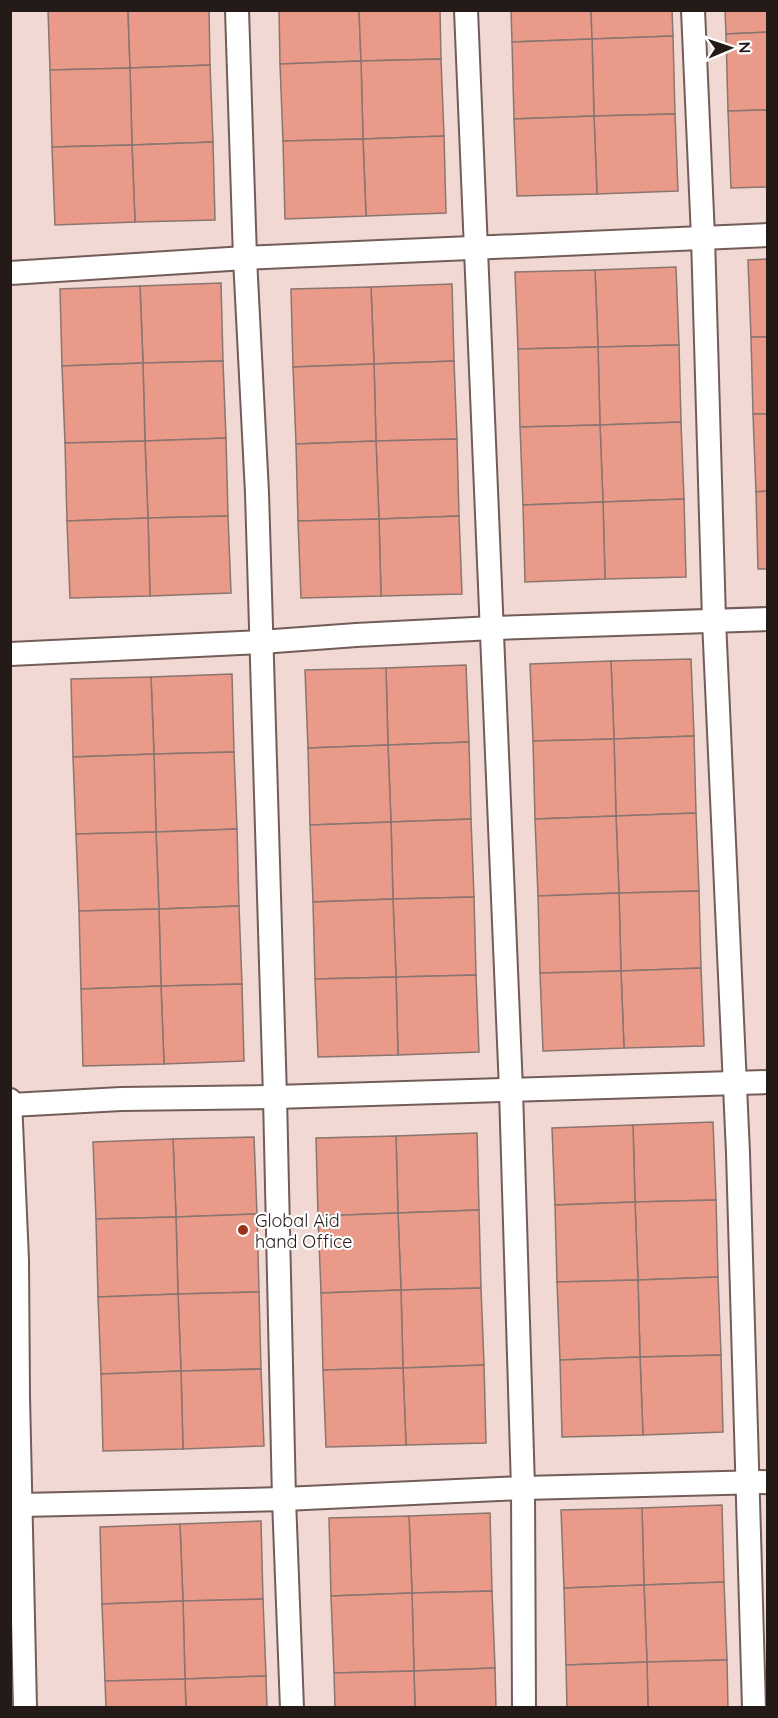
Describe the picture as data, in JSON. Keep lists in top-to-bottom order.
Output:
{
  "places": ["Global Aid hand Office"],
  "north": "right"
}
